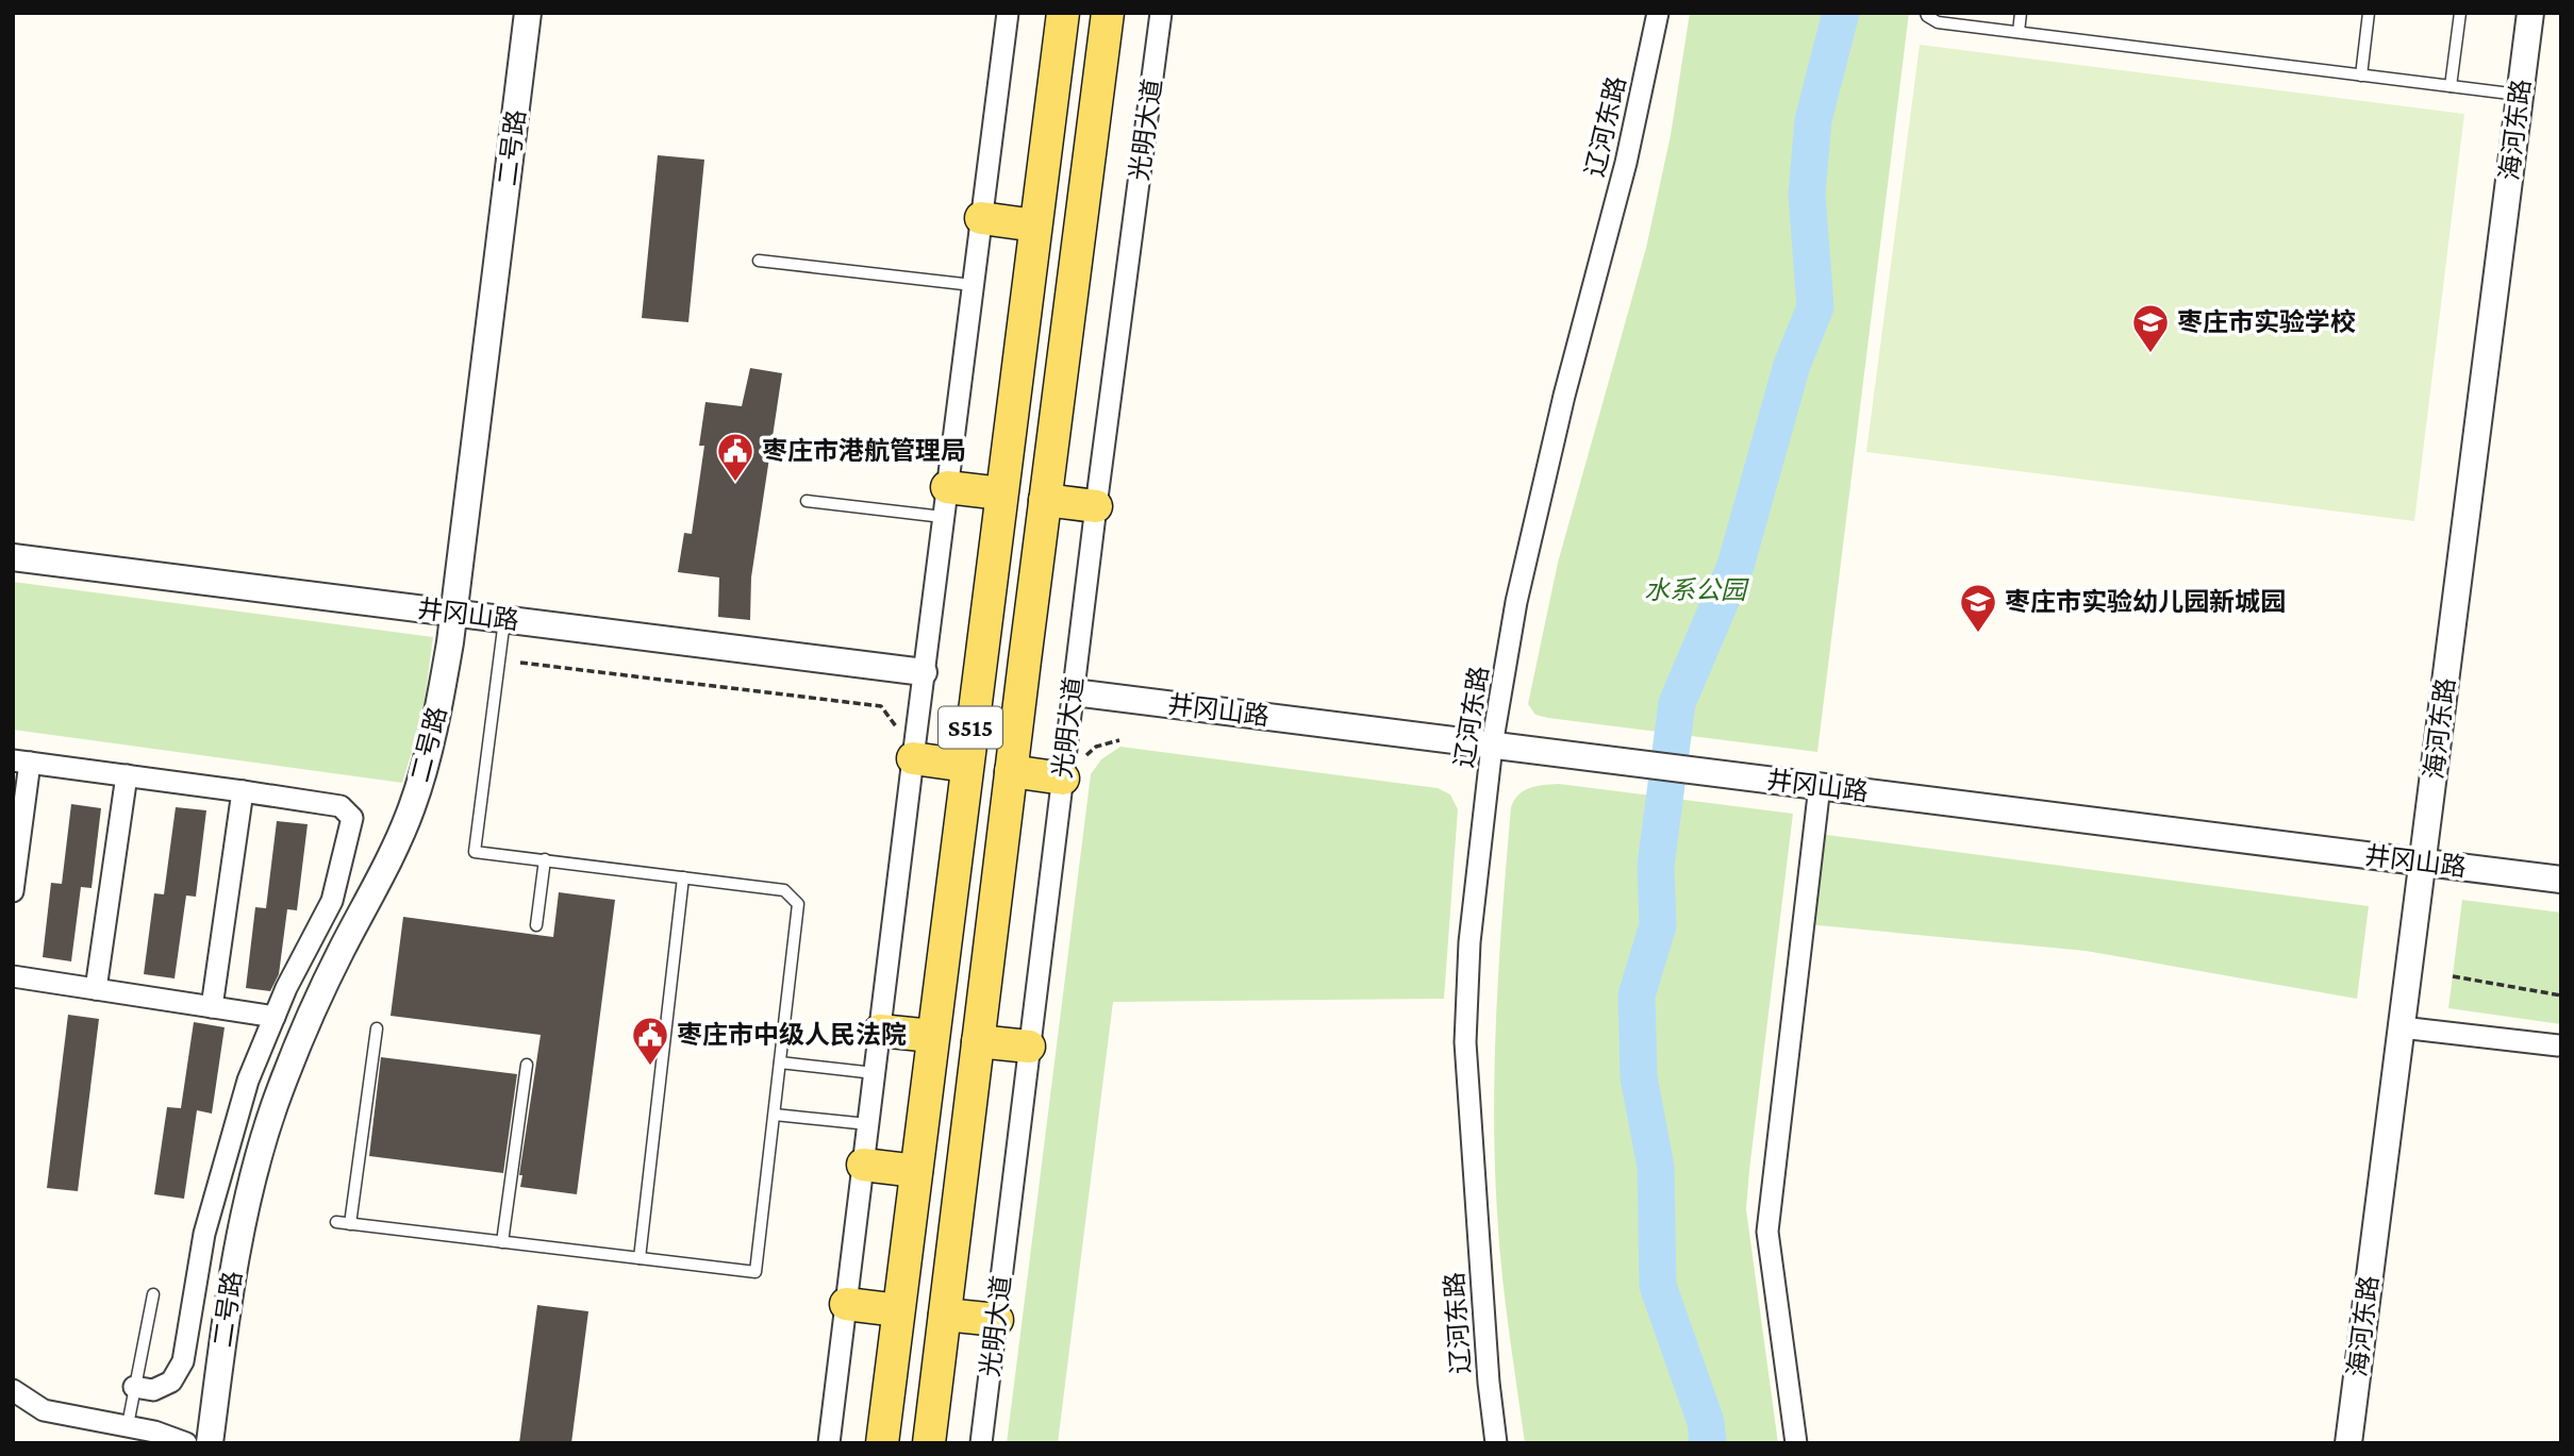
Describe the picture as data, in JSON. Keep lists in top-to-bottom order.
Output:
{
  "streets": {
    "main road": ["光明大道", "S515"],
    "street": [
      "辽河东路",
      "海河东路",
      "二号路",
      "井冈山路"
    ]
  },
  "crossings": [
    ["辽河东路", "井冈山路"],
    ["光明大道", "井冈山路"],
    ["海河东路", "井冈山路"],
    ["二号路", "井冈山路"],
    ["井冈山路", "S515"]
  ],
  "parks": ["水系公园"],
  "places": {
    "school or university": ["枣庄市实验学校", "枣庄市实验幼儿园新城园"],
    "public building": ["枣庄市港航管理局", "枣庄市中级人民法院"]
  }
}
